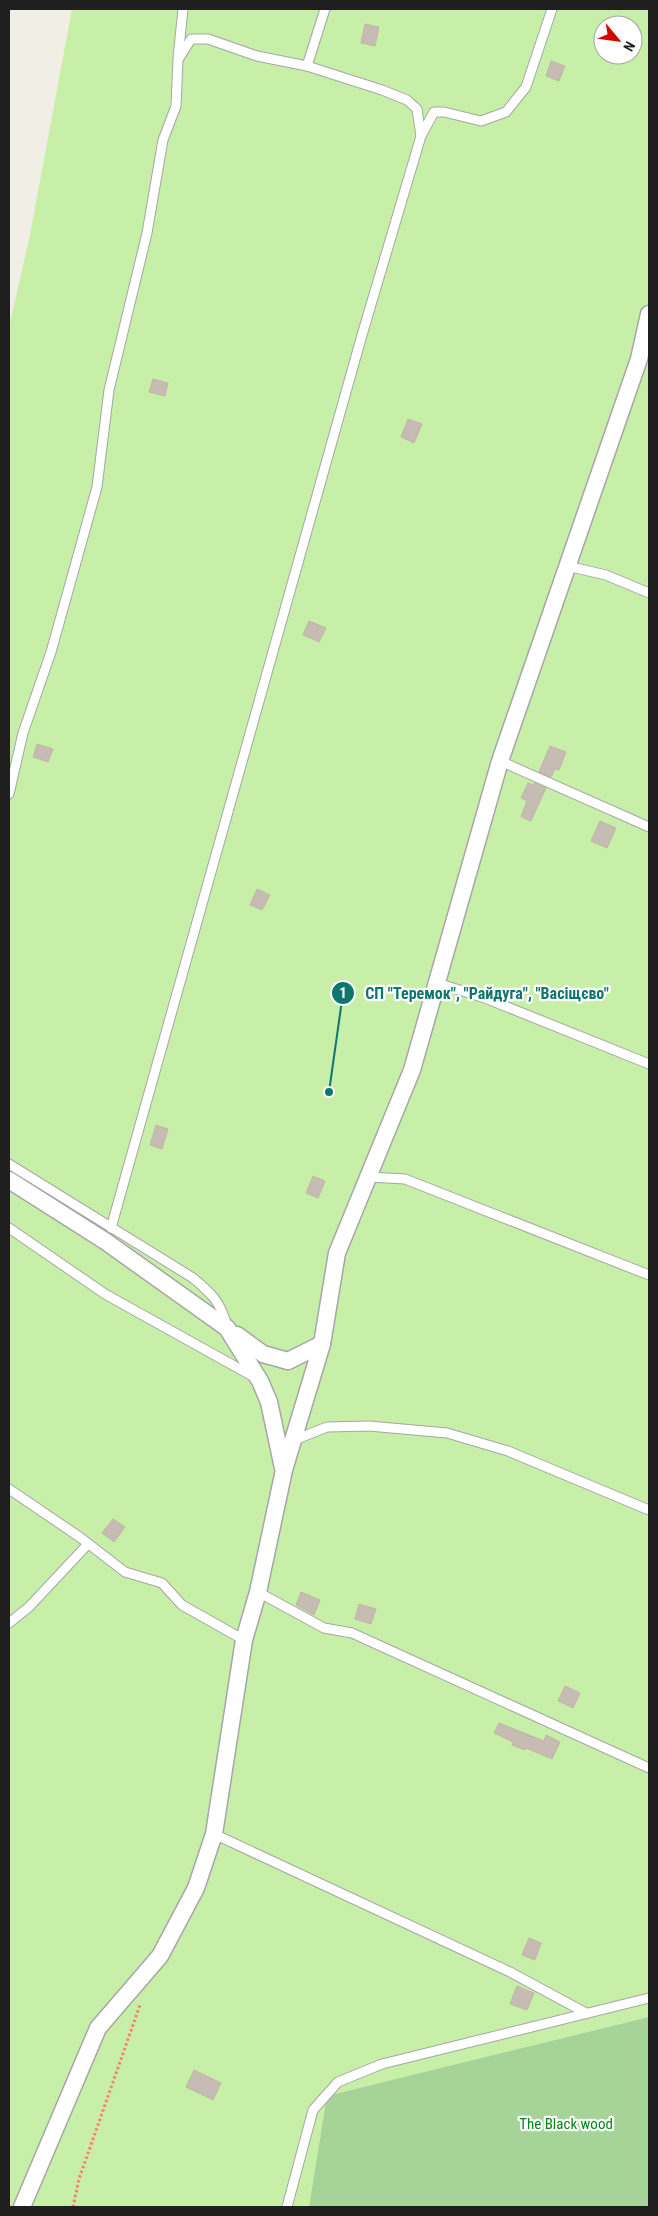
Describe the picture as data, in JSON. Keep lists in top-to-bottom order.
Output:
{
  "parks": ["The Black wood"],
  "places": ["СП \"Теремок\", \"Райдуга\", \"Васіщєво\""],
  "north": "bottom right"
}
